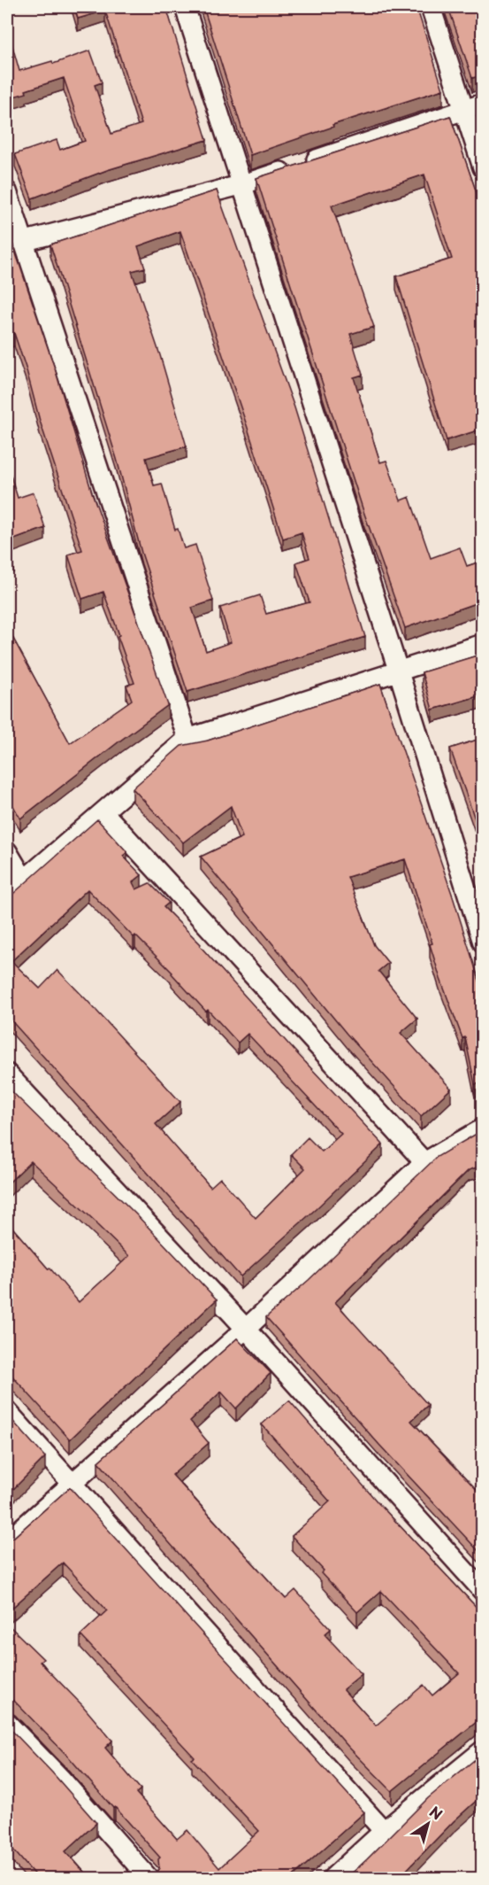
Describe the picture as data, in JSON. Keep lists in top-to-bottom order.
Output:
{
  "north": "top right"
}
